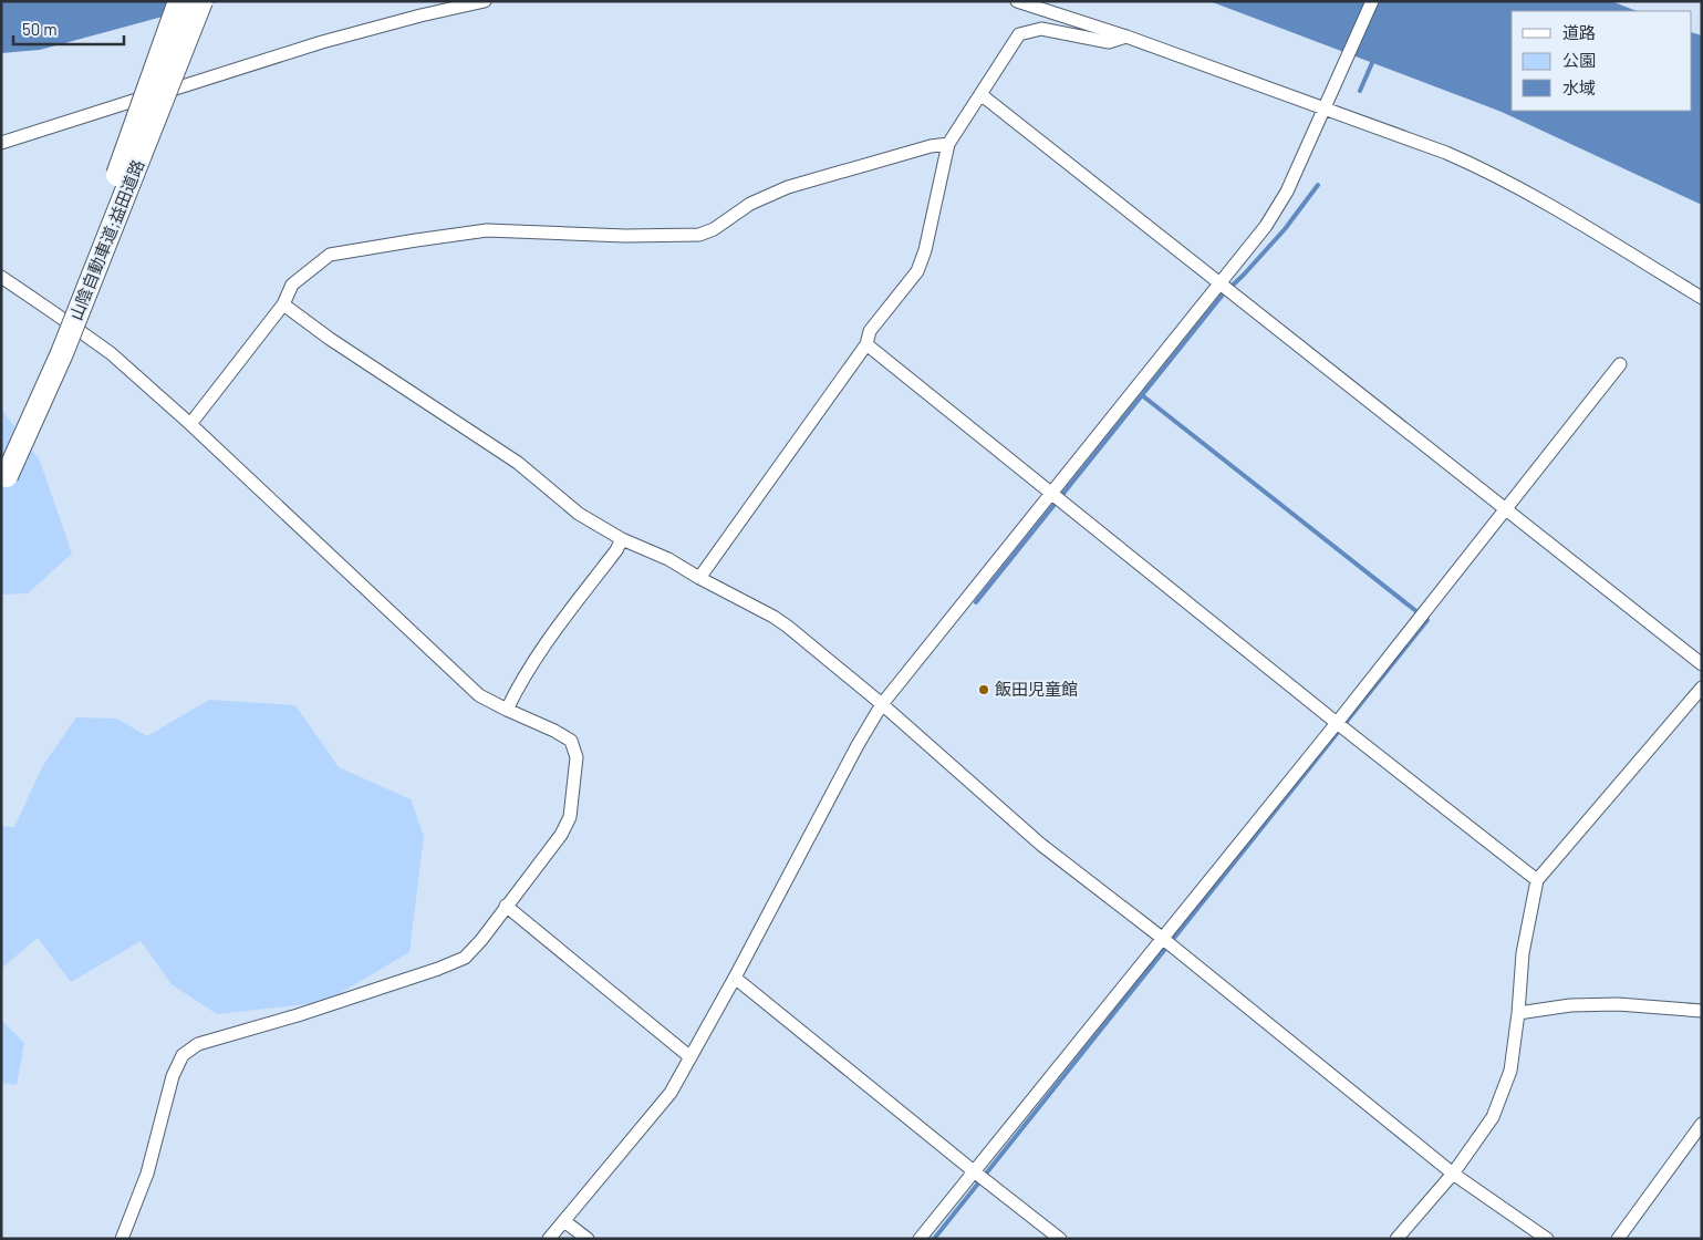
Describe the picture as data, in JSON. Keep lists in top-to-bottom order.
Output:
{
  "streets": {
    "highway": ["山陰自動車道;益田道路"]
  },
  "places": ["飯田児童館"],
  "legend": ["道路", "公園", "水域"],
  "scale_bar": "50 m"
}
